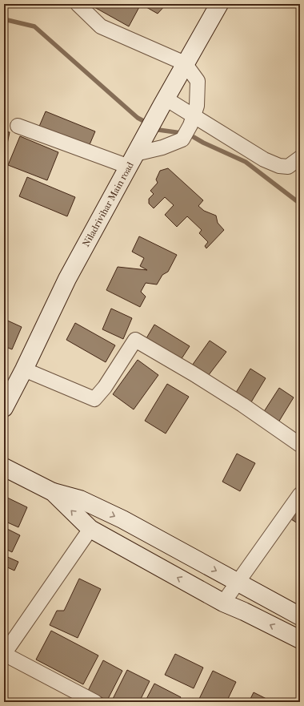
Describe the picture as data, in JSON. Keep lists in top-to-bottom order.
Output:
{
  "streets": {
    "street": ["Niladrivihar Main road"]
  }
}
